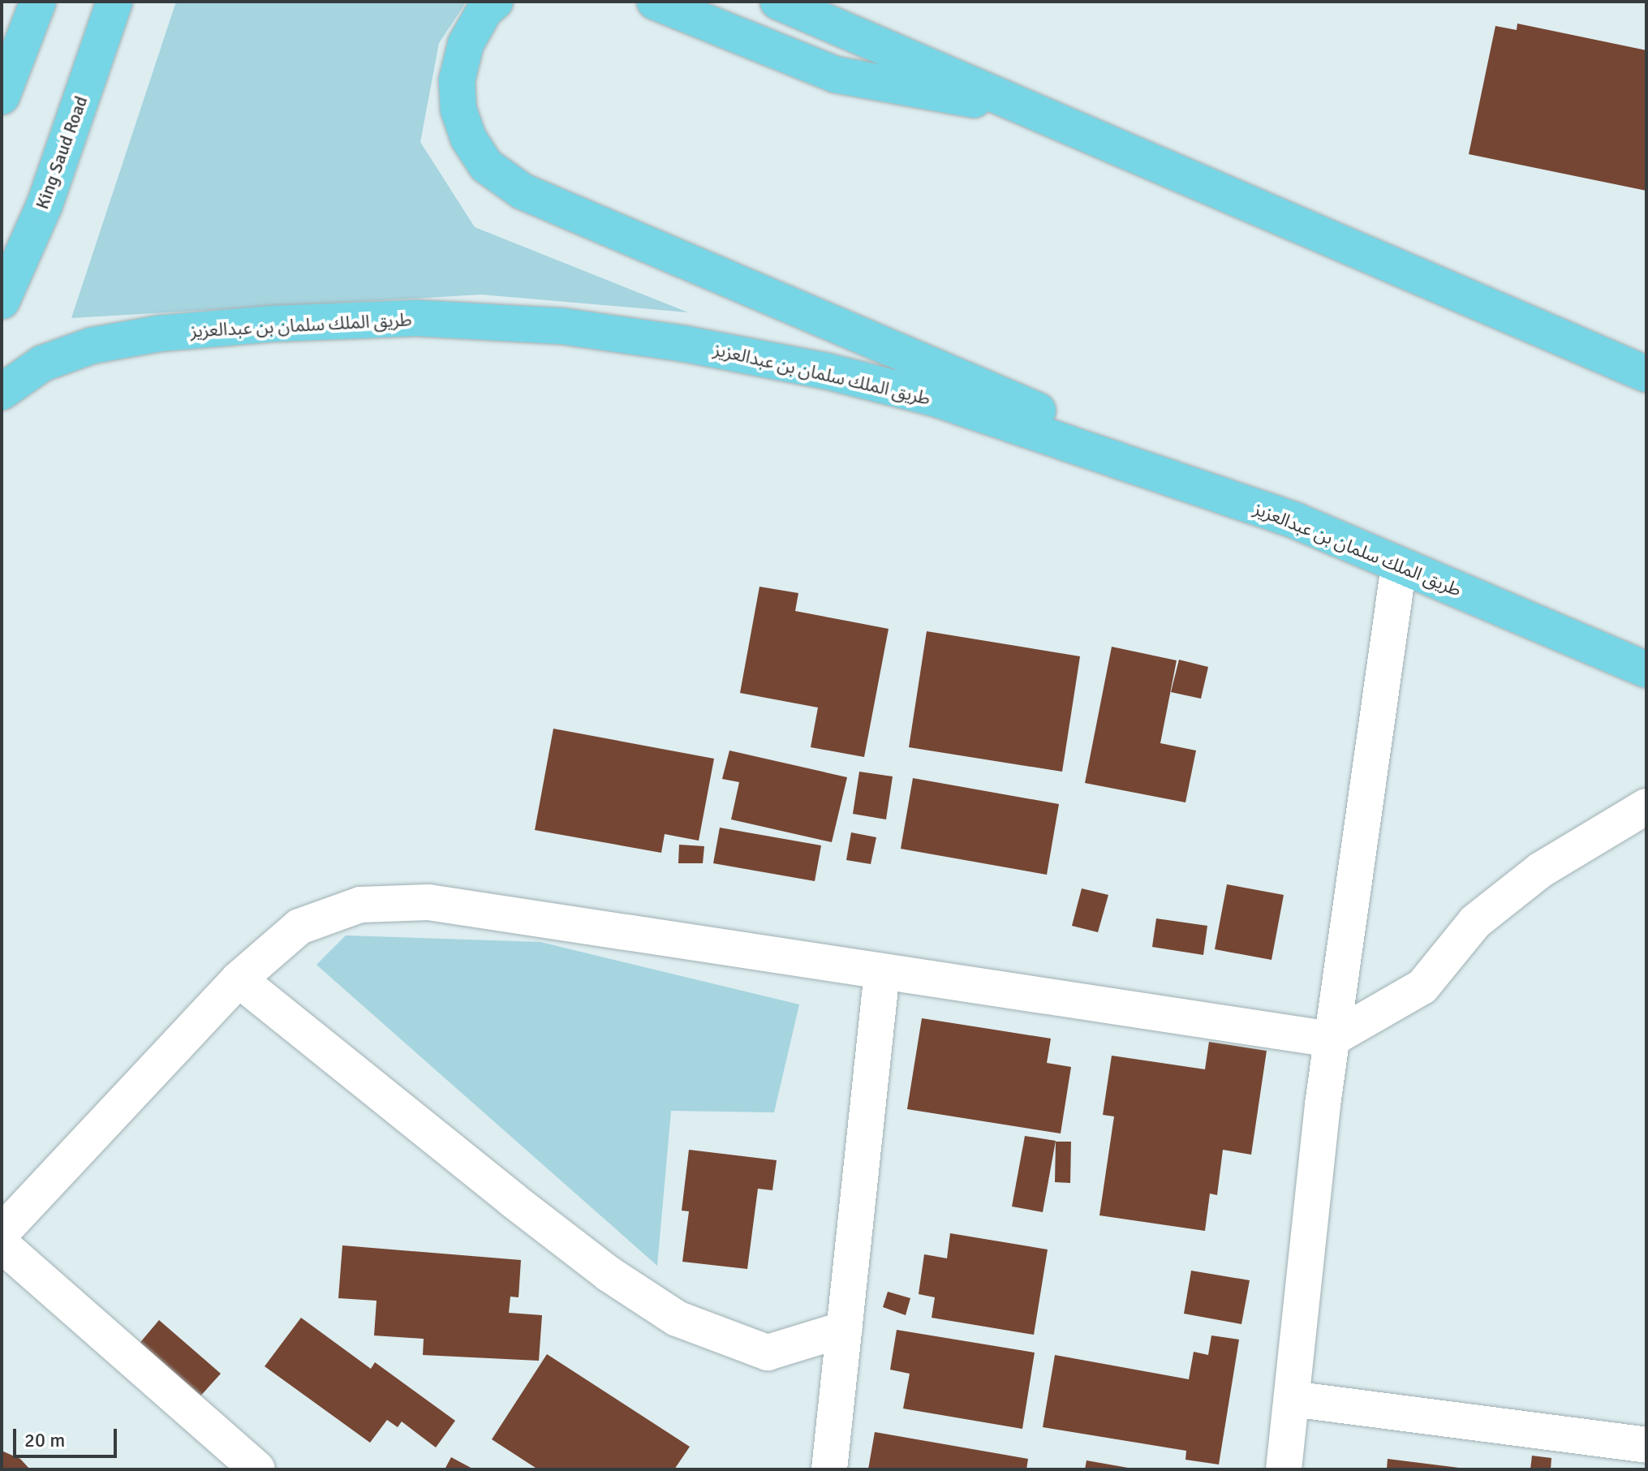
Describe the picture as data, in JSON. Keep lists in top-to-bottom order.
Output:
{
  "streets": {
    "main road": ["King Saud Road", "طريق الملك سلمان بن عبدالعزيز"]
  },
  "scale_bar": "20 m"
}
